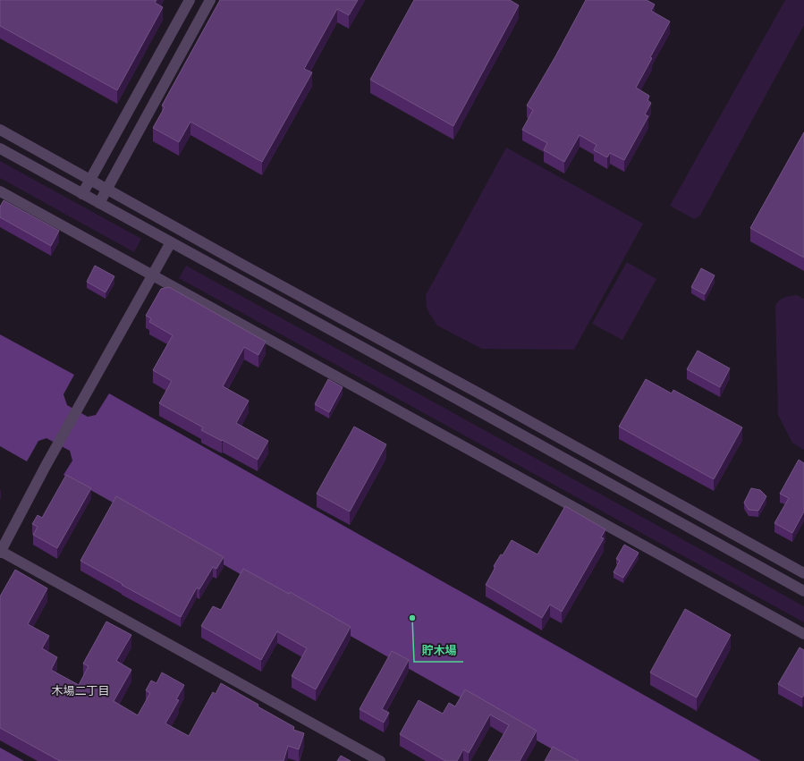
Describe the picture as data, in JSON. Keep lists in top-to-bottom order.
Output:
{
  "districts": ["木場二丁目"],
  "places": ["貯木場"]
}
